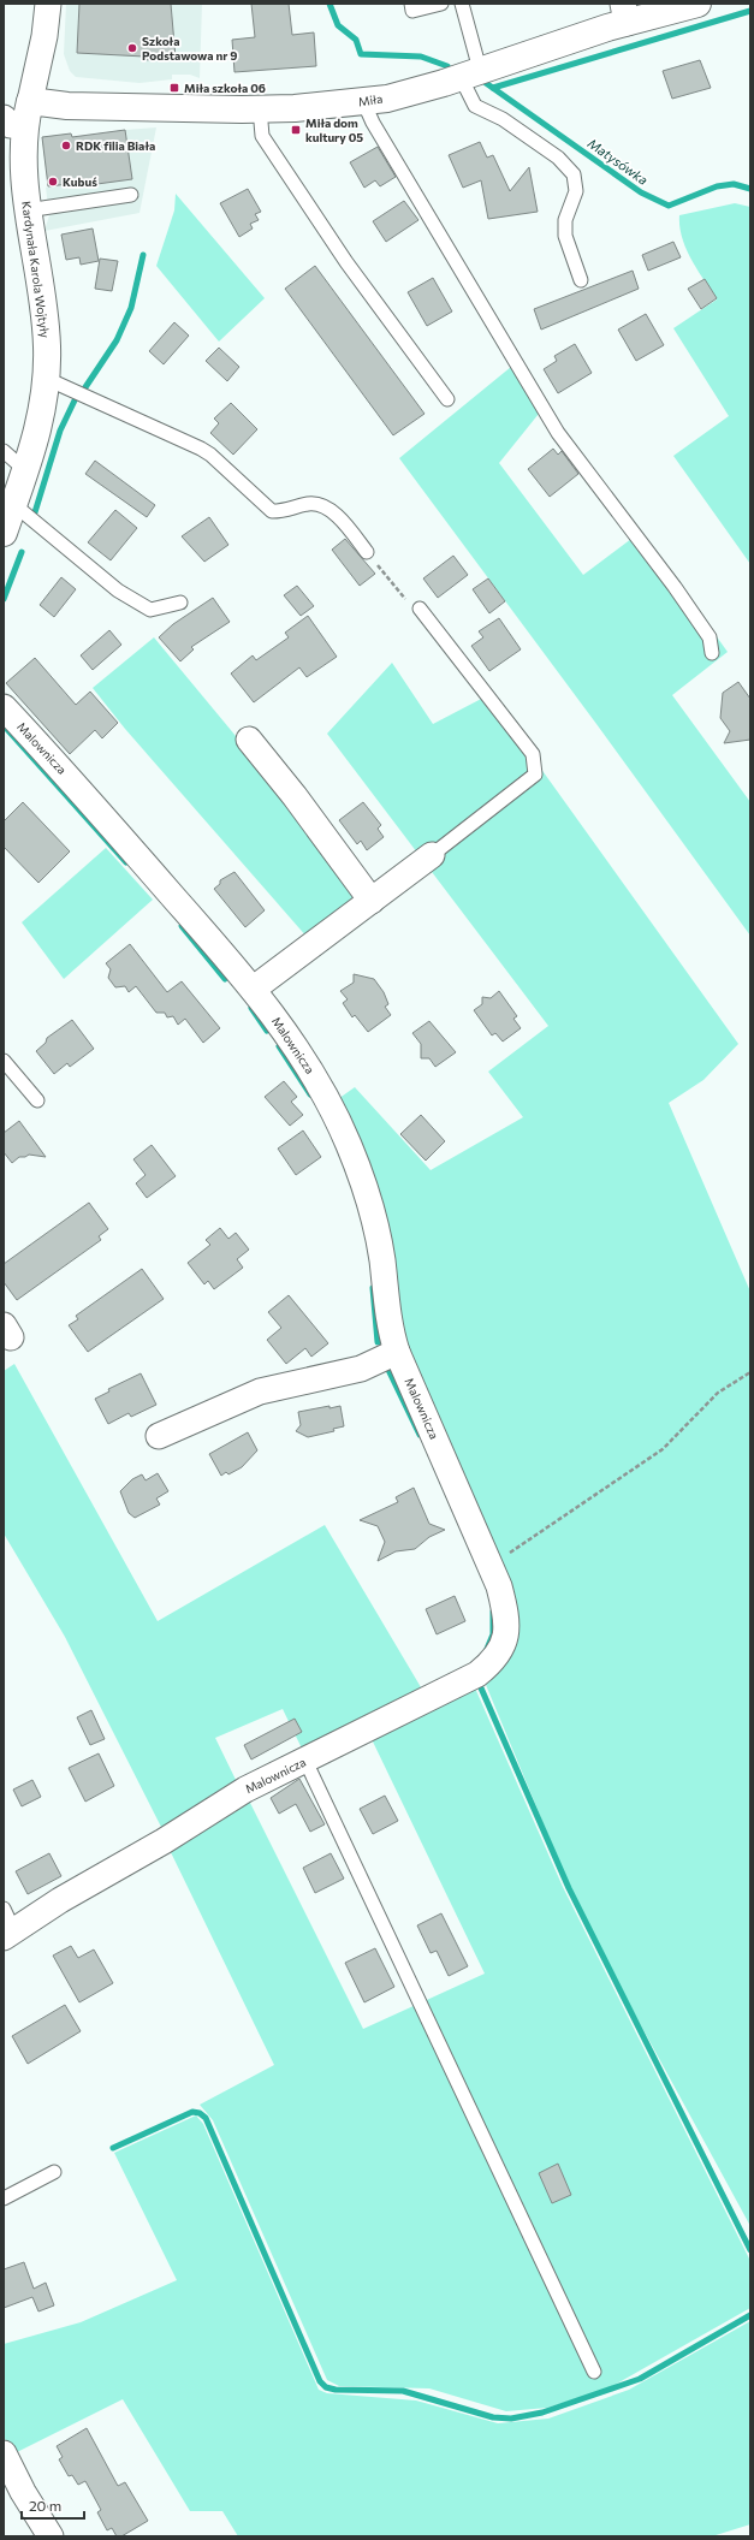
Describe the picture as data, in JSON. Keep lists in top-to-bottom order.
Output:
{
  "streets": {
    "street": ["Miła", "Kardynała Karola Wojtyły", "Malownicza"]
  },
  "crossings": [
    ["Miła", "Kardynała Karola Wojtyły"]
  ],
  "water": ["Matysówka"],
  "places": {
    "other": ["Szkoła Podstawowa nr 9", "RDK filia Biała", "Kubuś"],
    "transit": ["Miła szkoła 06", "Miła dom kultury 05"]
  },
  "scale_bar": "20 m"
}
